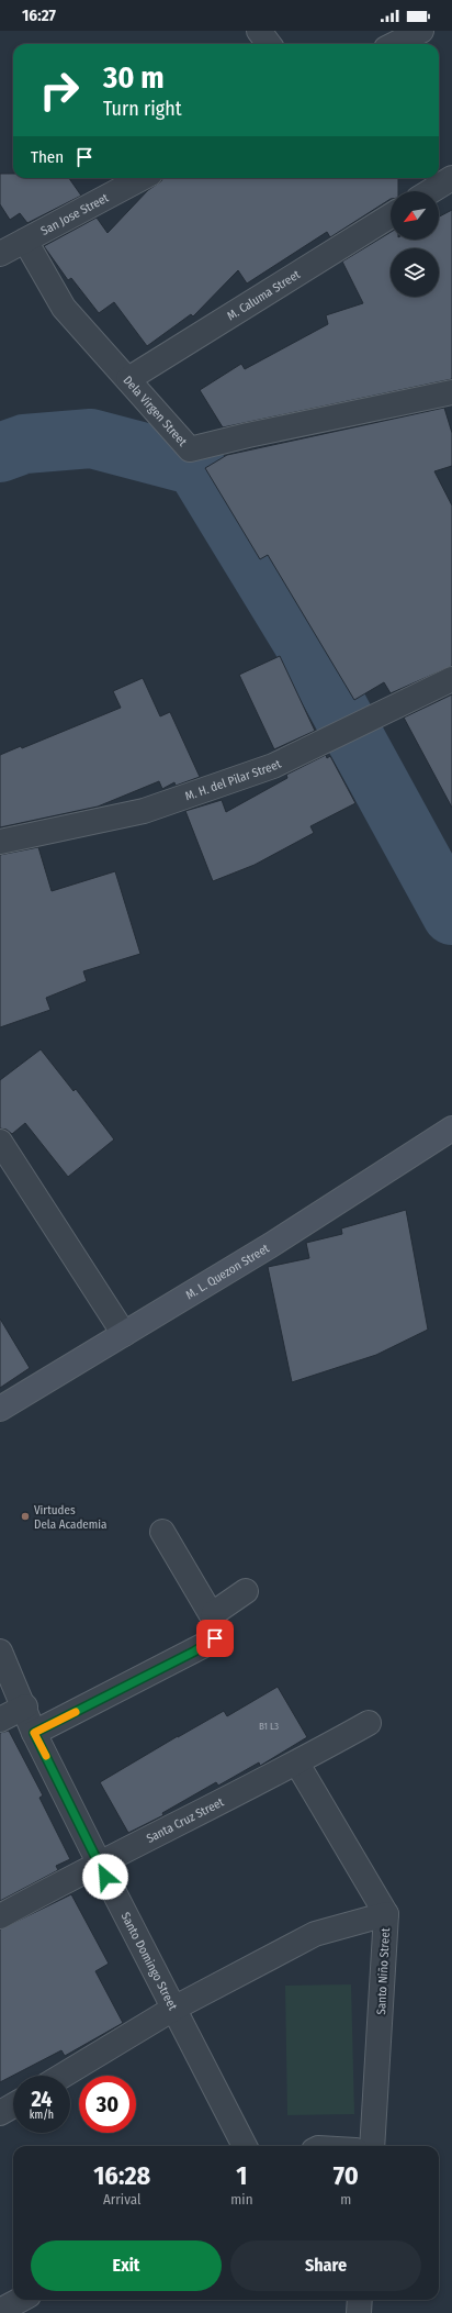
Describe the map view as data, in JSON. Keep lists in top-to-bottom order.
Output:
{
  "streets": {
    "street": [
      "San Jose Street",
      "M. Caluma Street",
      "Dela Virgen Street",
      "M. H. del Pilar Street",
      "M. L. Quezon Street",
      "Santa Cruz Street",
      "Santo Domingo Street",
      "Santo Niño Street"
    ]
  },
  "crossings": [
    ["San Jose Street", "Dela Virgen Street"],
    ["M. Caluma Street", "Dela Virgen Street"],
    ["Santa Cruz Street", "Santo Domingo Street"],
    ["Santa Cruz Street", "Santo Niño Street"]
  ],
  "places": ["Virtudes Dela Academia"],
  "house_numbers": ["B1 L3"],
  "north": "bottom left",
  "page": {
    "status": "16:27",
    "turn": ["30 m", "Turn right"],
    "then": "Then",
    "speed": "24 km/h",
    "limit": "30",
    "eta": [
      "16:28",
      "Arrival",
      "1",
      "min",
      "70",
      "m"
    ],
    "buttons": ["Exit", "Share"]
  }
}
